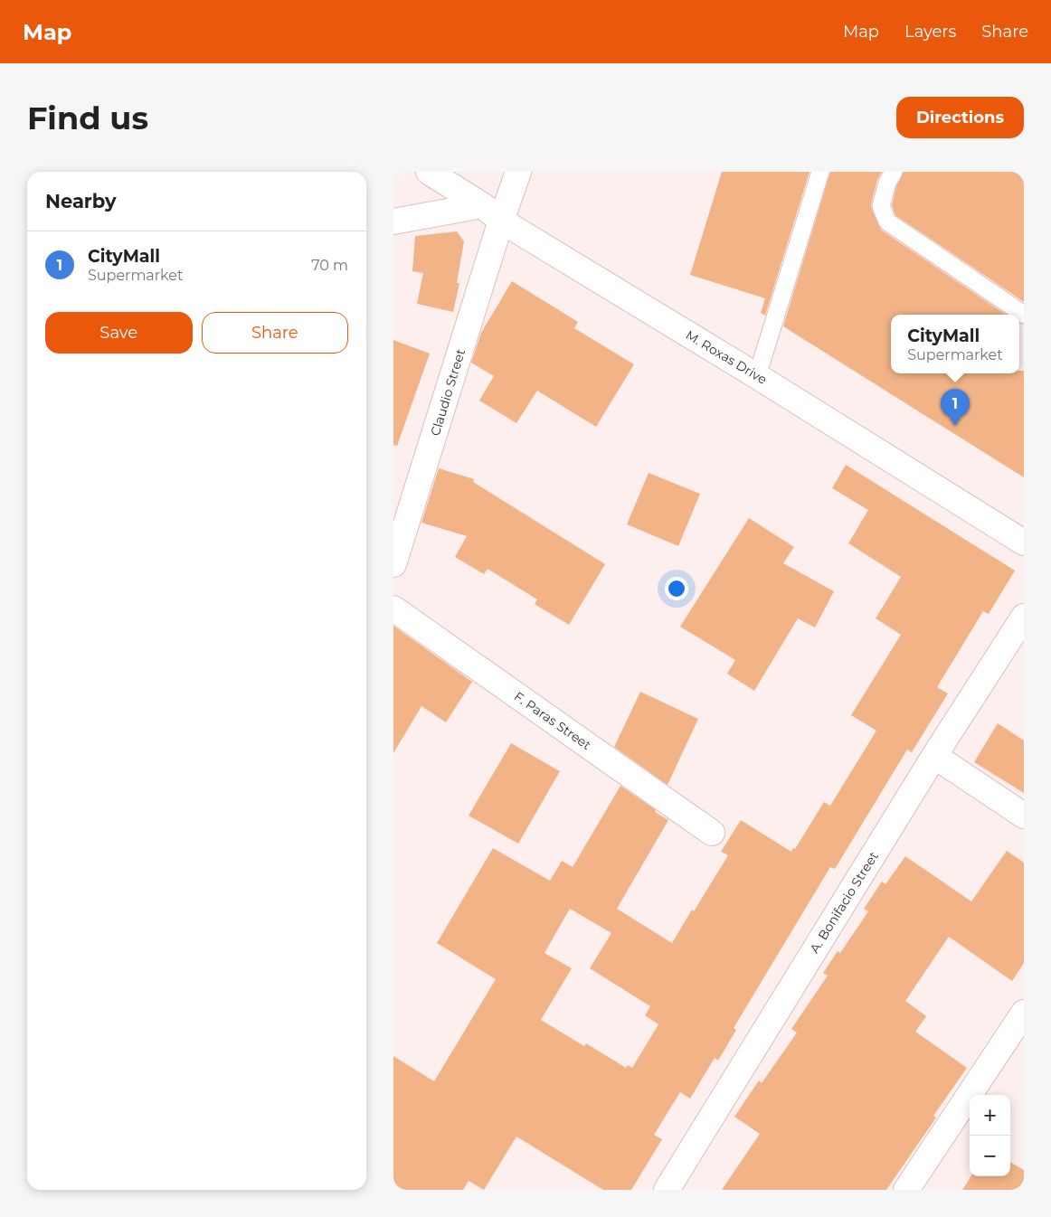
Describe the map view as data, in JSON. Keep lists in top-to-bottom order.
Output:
{
  "streets": {
    "street": [
      "M. Roxas Drive",
      "Claudio Street",
      "F. Paras Street",
      "A. Bonifacio Street"
    ]
  },
  "crossings": [
    ["M. Roxas Drive", "Claudio Street"]
  ],
  "page": {
    "header": "Map",
    "nav": ["Map", "Layers", "Share"],
    "buttons": [
      "Directions",
      ["Save", "Share"]
    ],
    "title": "Find us",
    "heading": "Nearby",
    "list": [
      {
        "mark": "1",
        "name": "CityMall",
        "note": "Supermarket",
        "value": "70 m"
      }
    ],
    "popup": ["CityMall", "Supermarket"],
    "pins": "1",
    "map_buttons": ["+", "−"]
  }
}
